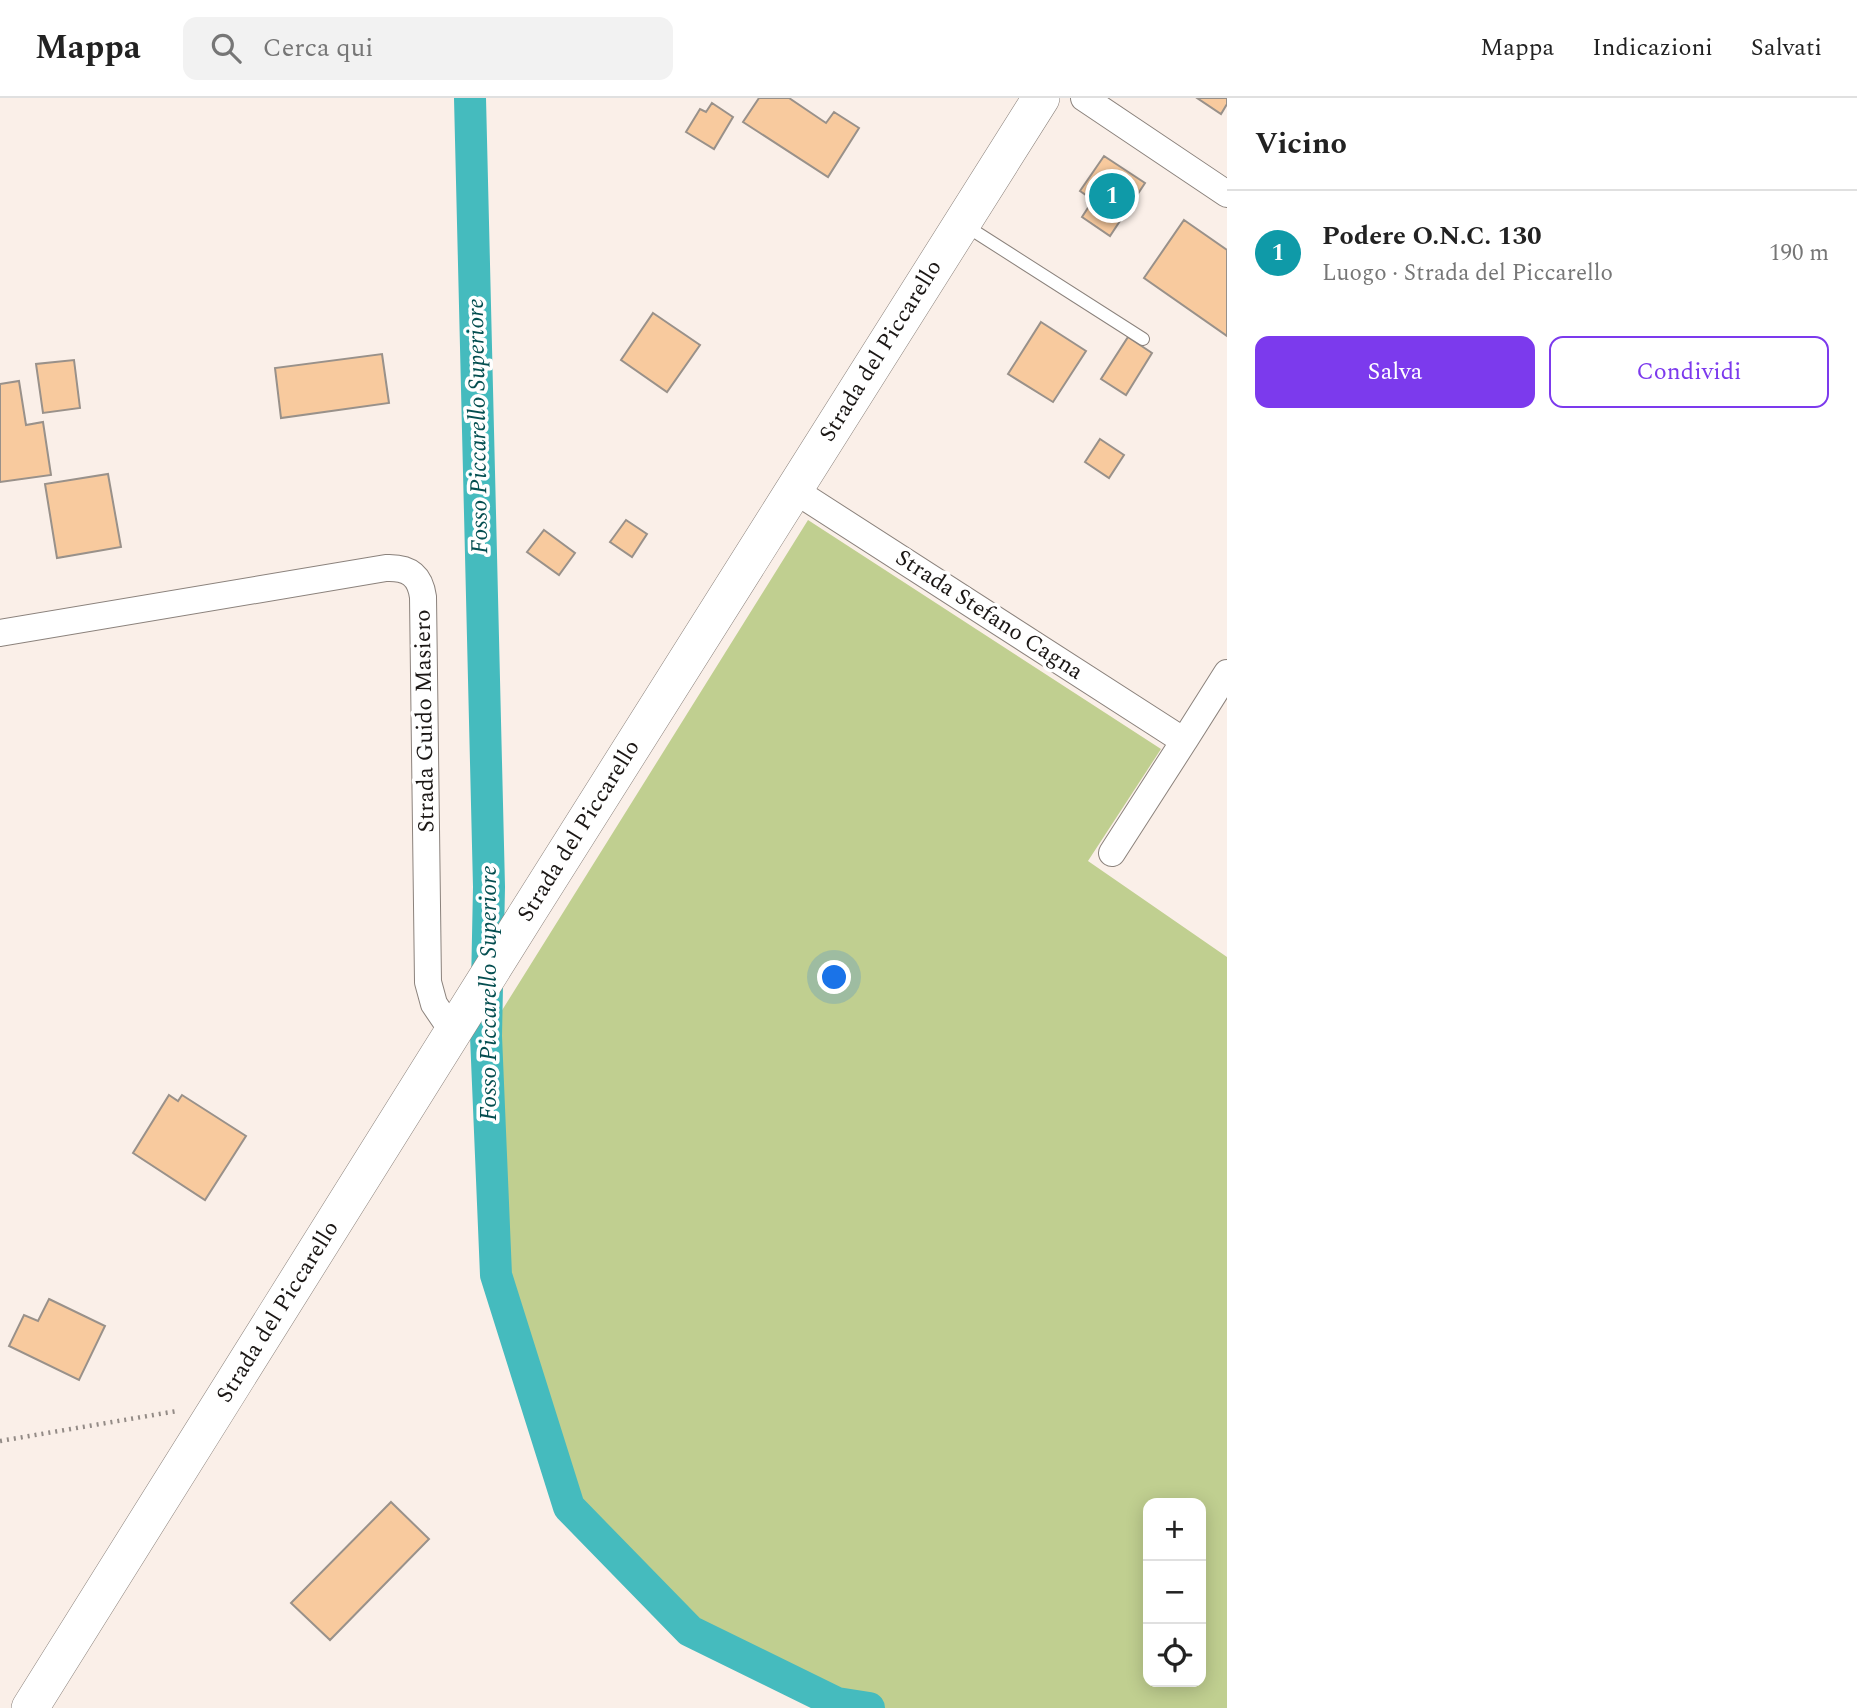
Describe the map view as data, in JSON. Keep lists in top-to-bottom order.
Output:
{
  "streets": {
    "street": ["Strada del Piccarello", "Strada Stefano Cagna", "Strada Guido Masiero"]
  },
  "crossings": [
    ["Strada del Piccarello", "Strada Stefano Cagna"],
    ["Strada del Piccarello", "Strada Guido Masiero"]
  ],
  "water": ["Fosso Piccarello Superiore"],
  "page": {
    "header": "Mappa",
    "search": "Cerca qui",
    "nav": ["Mappa", "Indicazioni", "Salvati"],
    "heading": "Vicino",
    "pins": "1",
    "list": [
      {
        "mark": "1",
        "name": "Podere O.N.C. 130",
        "note": "Luogo · Strada del Piccarello",
        "value": "190 m"
      }
    ],
    "buttons": ["Salva", "Condividi"],
    "map_buttons": ["+", "−"]
  }
}
